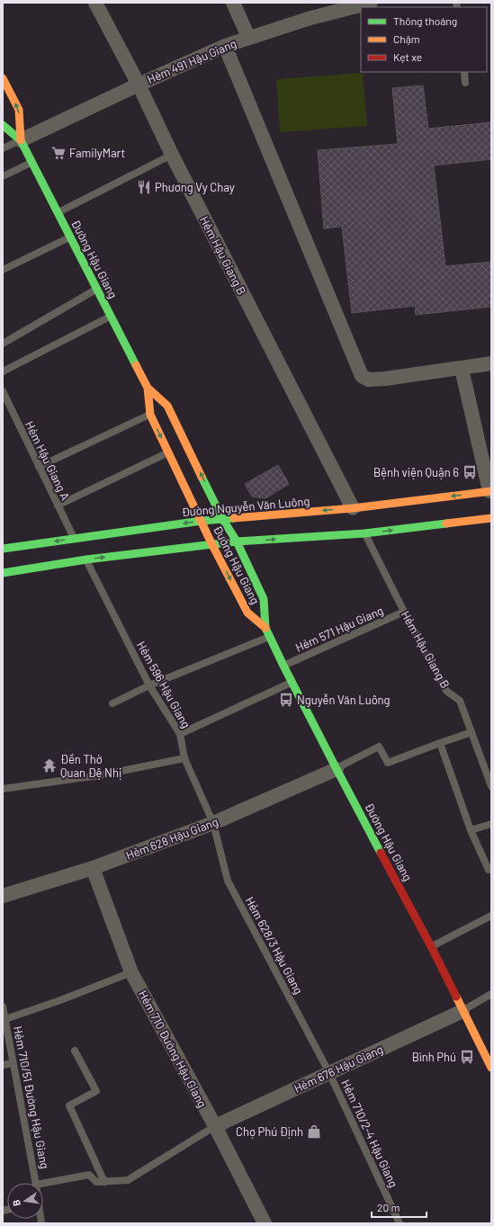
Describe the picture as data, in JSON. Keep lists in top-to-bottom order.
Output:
{
  "streets": {
    "main road": ["Đường Hậu Giang", "Đường Nguyễn Văn Luông"],
    "street": [
      "Hẻm 491 Hậu Giang",
      "Hẻm Hậu Giang B",
      "Hẻm 628 Hậu Giang",
      "Hẻm 710 Đường Hậu Giang",
      "Hẻm 676 Hậu Giang"
    ],
    "lane": [
      "Hẻm Hậu Giang A",
      "Hẻm 571 Hậu Giang",
      "Hẻm 596 Hậu Giang",
      "Hẻm 628/3 Hậu Giang",
      "Hẻm 710/51 Đường Hậu Giang",
      "Hẻm 710/2-4 Hậu Giang"
    ]
  },
  "crossings": [
    ["Hẻm 491 Hậu Giang", "Hẻm Hậu Giang B"],
    ["Hẻm 491 Hậu Giang", "Đường Hậu Giang"],
    ["Hẻm Hậu Giang B", "Đường Nguyễn Văn Luông"],
    ["Hẻm Hậu Giang B", "Hẻm 571 Hậu Giang"],
    ["Đường Hậu Giang", "Đường Nguyễn Văn Luông"],
    ["Đường Hậu Giang", "Hẻm 571 Hậu Giang"],
    ["Đường Hậu Giang", "Hẻm 628 Hậu Giang"],
    ["Đường Hậu Giang", "Hẻm 676 Hậu Giang"],
    ["Hẻm Hậu Giang A", "Đường Nguyễn Văn Luông"],
    ["Hẻm 596 Hậu Giang", "Hẻm 628 Hậu Giang"],
    ["Hẻm 596 Hậu Giang", "Hẻm 628/3 Hậu Giang"],
    ["Hẻm 628 Hậu Giang", "Hẻm 628/3 Hậu Giang"],
    ["Hẻm 628 Hậu Giang", "Hẻm 710 Đường Hậu Giang"],
    ["Hẻm 628/3 Hậu Giang", "Hẻm 676 Hậu Giang"],
    ["Hẻm 628/3 Hậu Giang", "Hẻm 710/2-4 Hậu Giang"],
    ["Hẻm 710 Đường Hậu Giang", "Hẻm 676 Hậu Giang"],
    ["Hẻm 710 Đường Hậu Giang", "Hẻm 710/51 Đường Hậu Giang"],
    ["Hẻm 676 Hậu Giang", "Hẻm 710/51 Đường Hậu Giang"],
    ["Hẻm 676 Hậu Giang", "Hẻm 710/2-4 Hậu Giang"]
  ],
  "places": {
    "supermarket": ["FamilyMart"],
    "restaurant": ["Phương Vy Chay"],
    "bus stop": ["Bệnh viện Quận 6", "Nguyễn Văn Luông", "Bình Phú"],
    "temple": ["Đền Thờ Quan Đệ Nhị"],
    "shop": ["Chợ Phú Định"]
  },
  "legend": ["Thông thoáng", "Chậm", "Kẹt xe"],
  "scale_bar": "20 m",
  "north": "left"
}
